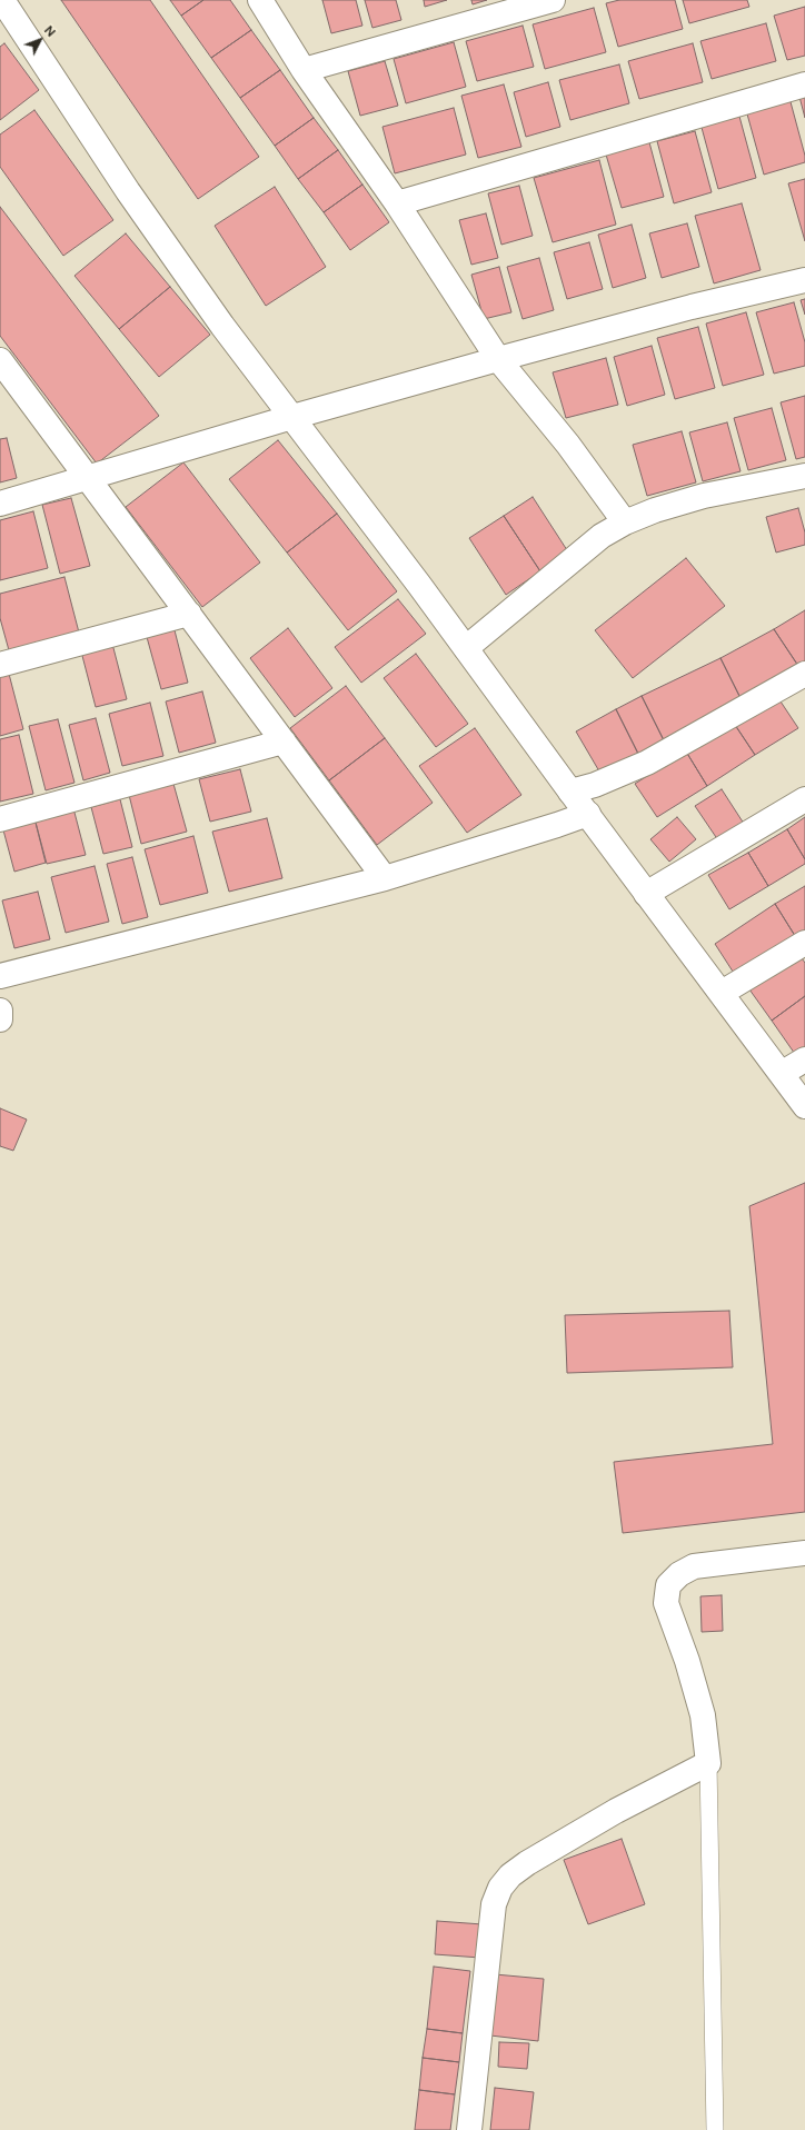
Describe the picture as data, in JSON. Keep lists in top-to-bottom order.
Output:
{
  "north": "top right"
}
